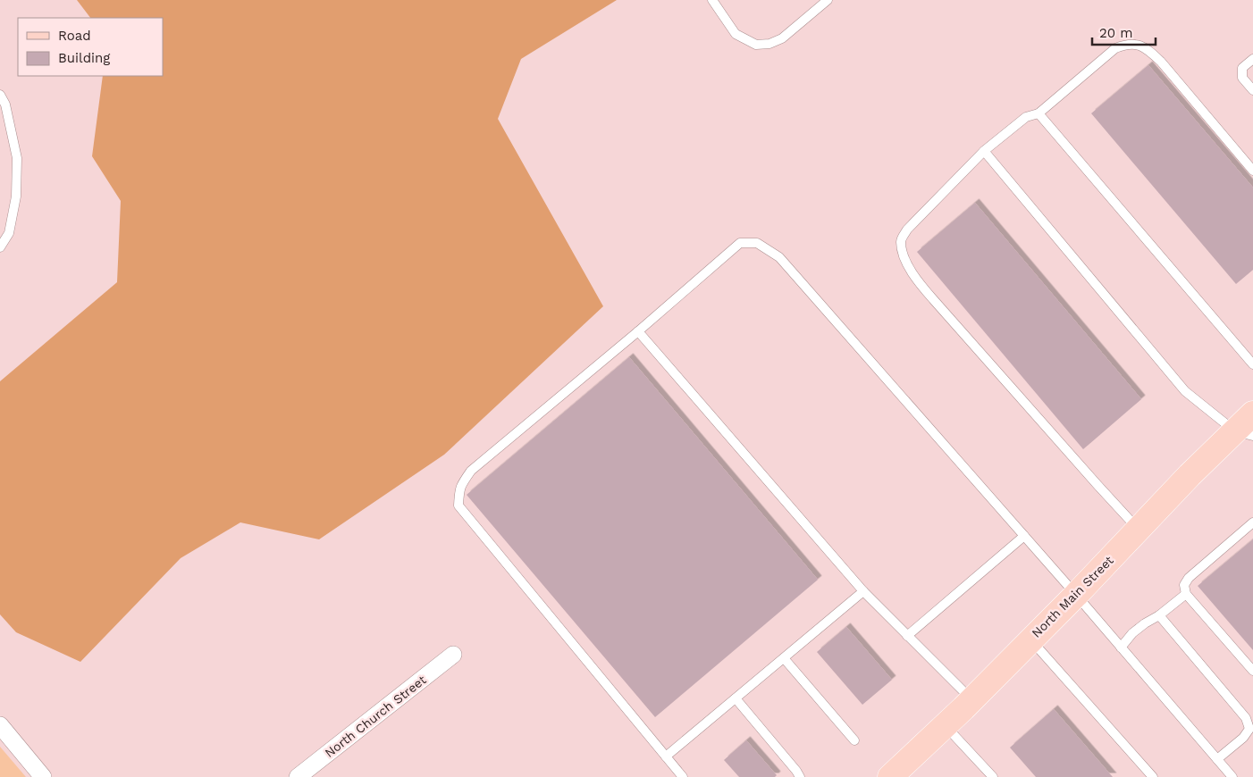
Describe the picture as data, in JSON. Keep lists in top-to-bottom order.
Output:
{
  "streets": {
    "main road": ["North Main Street"],
    "street": ["North Church Street"]
  },
  "legend": ["Road", "Building"],
  "scale_bar": "20 m"
}
